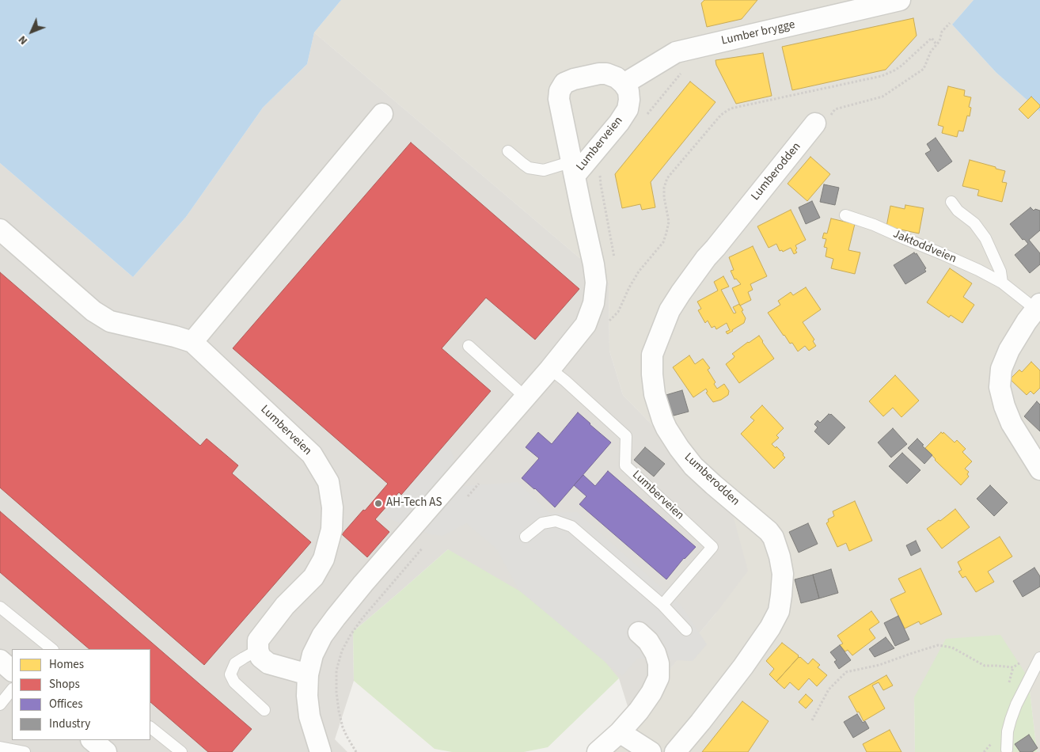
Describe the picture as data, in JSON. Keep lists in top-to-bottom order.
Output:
{
  "streets": {
    "street": [
      "Lumber brygge",
      "Lumberveien",
      "Lumberodden",
      "Jaktoddveien"
    ]
  },
  "crossings": [
    ["Lumber brygge", "Lumberveien"]
  ],
  "places": ["AH-Tech AS"],
  "legend": [
    "Homes",
    "Shops",
    "Offices",
    "Industry"
  ],
  "north": "bottom left"
}
